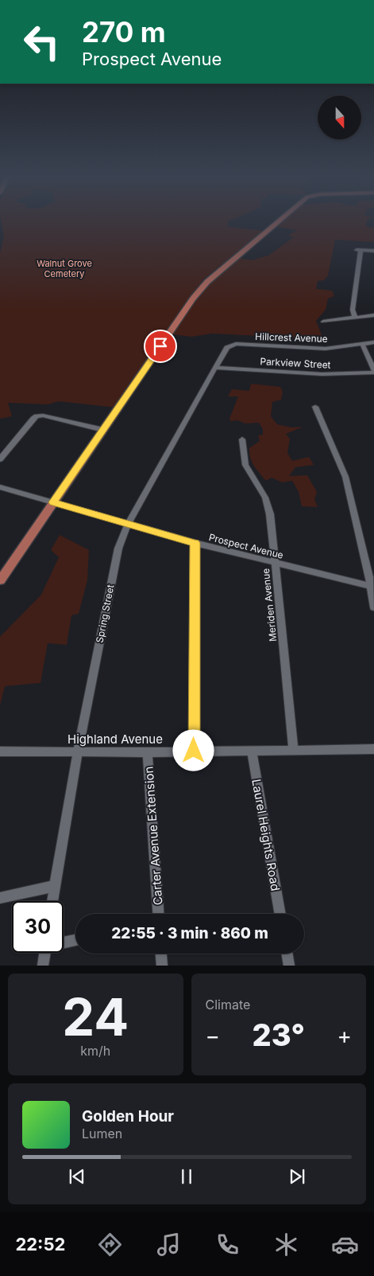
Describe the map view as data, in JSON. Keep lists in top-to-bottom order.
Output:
{
  "streets": {
    "street": [
      "Hillcrest Avenue",
      "Parkview Street",
      "Prospect Avenue",
      "Meriden Avenue",
      "Spring Street",
      "Highland Avenue",
      "Laurel Heights Road",
      "Carter Avenue Extension"
    ]
  },
  "crossings": [
    ["Hillcrest Avenue", "Spring Street"],
    ["Parkview Street", "Spring Street"],
    ["Prospect Avenue", "Meriden Avenue"],
    ["Prospect Avenue", "Spring Street"],
    ["Meriden Avenue", "Highland Avenue"],
    ["Spring Street", "Highland Avenue"],
    ["Highland Avenue", "Laurel Heights Road"],
    ["Highland Avenue", "Carter Avenue Extension"]
  ],
  "parks": ["Walnut Grove Cemetery"],
  "north": "bottom",
  "page": {
    "turn": ["270 m", "Prospect Avenue"],
    "limit": "30",
    "trip": "22:55 · 3 min · 860 m",
    "tile": [
      ["24", "km/h"],
      "Climate"
    ],
    "heat": ["−", "23°", "+"],
    "song": ["Golden Hour", "Lumen"],
    "tabs": "22:52"
  }
}
